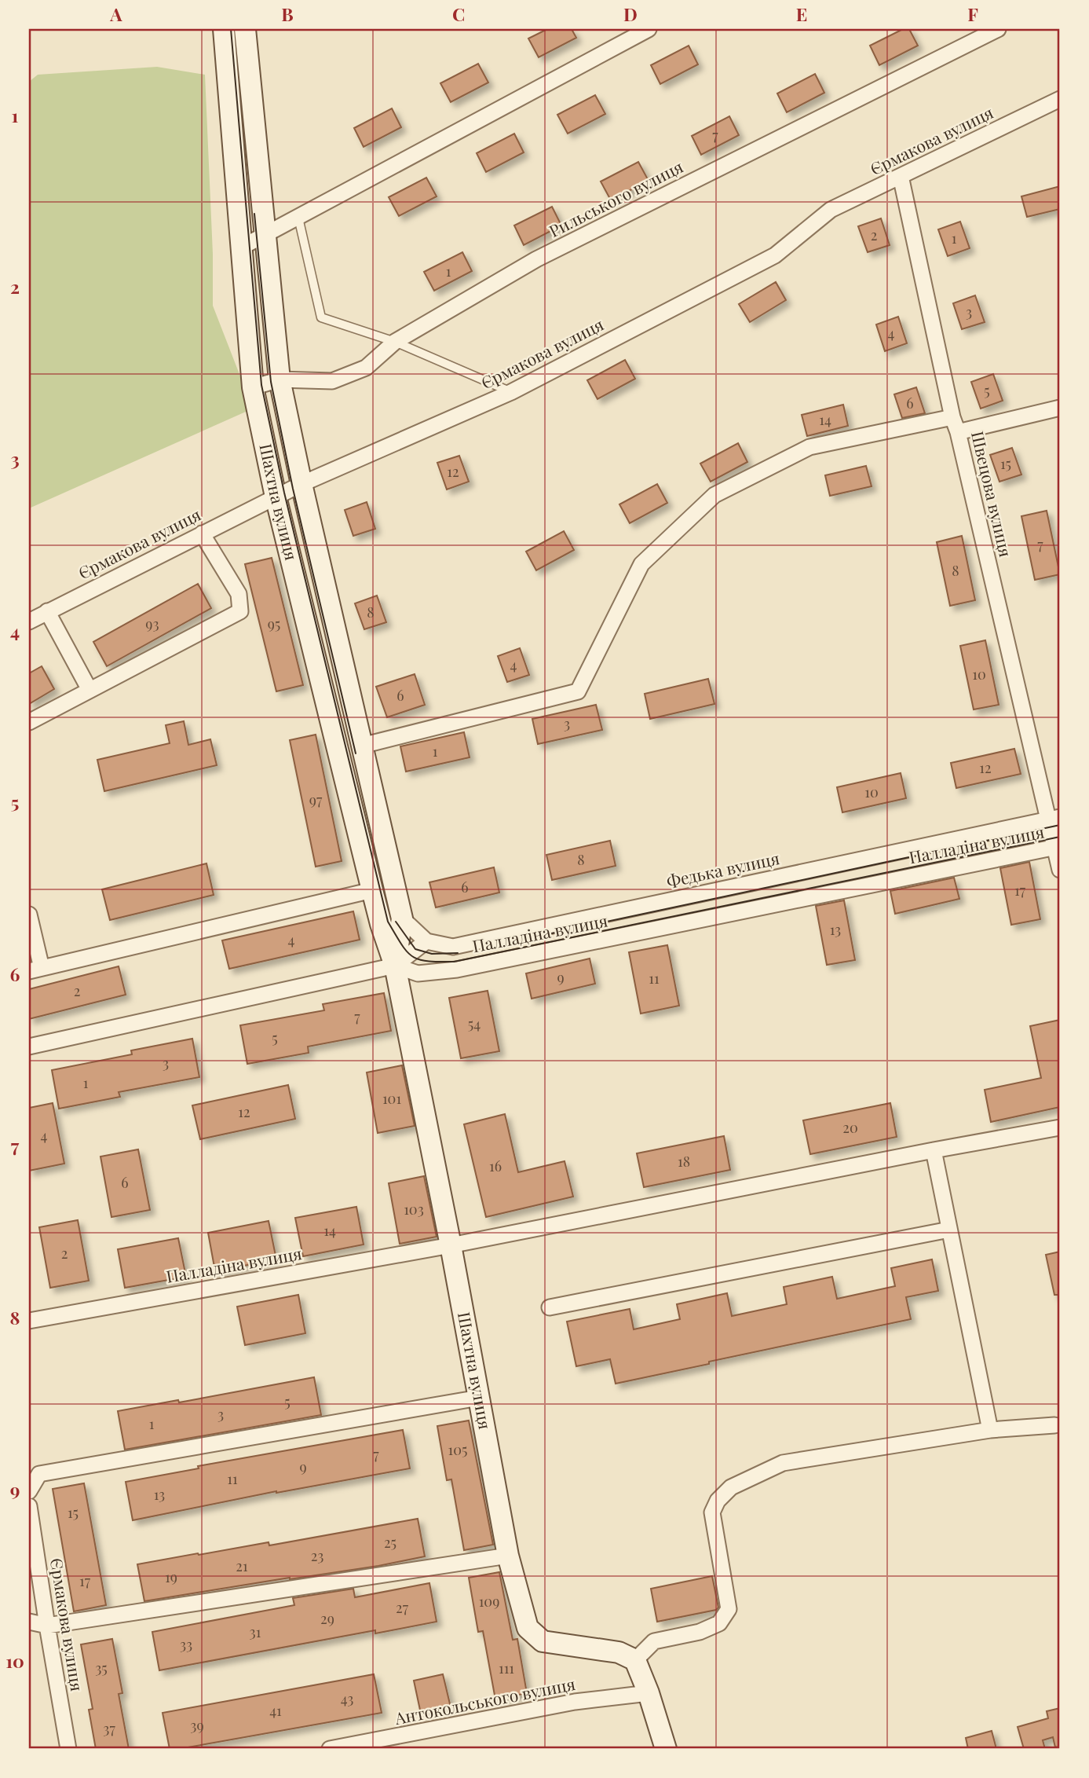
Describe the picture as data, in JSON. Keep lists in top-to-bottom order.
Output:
{
  "streets": {
    "main road": ["Шахтна вулиця"],
    "street": [
      "Єрмакова вулиця",
      "Рильського вулиця",
      "Швецова вулиця",
      "Палладіна вулиця",
      "Федька вулиця",
      "Антокольського вулиця"
    ]
  },
  "crossings": [
    ["Єрмакова вулиця", "Швецова вулиця"],
    ["Єрмакова вулиця", "Шахтна вулиця"],
    ["Рильського вулиця", "Шахтна вулиця"],
    ["Швецова вулиця", "Палладіна вулиця"],
    ["Швецова вулиця", "Федька вулиця"],
    ["Шахтна вулиця", "Палладіна вулиця"]
  ],
  "house_numbers": [
    "7",
    "2",
    "1",
    "1",
    "3",
    "4",
    "5",
    "6",
    "14",
    "15",
    "12",
    "7",
    "8",
    "8",
    "93",
    "95",
    "4",
    "10",
    "6",
    "3",
    "1",
    "12",
    "10",
    "97",
    "8",
    "6",
    "17",
    "13",
    "4",
    "9",
    "11",
    "2",
    "7",
    "54",
    "5",
    "3",
    "1",
    "101",
    "12",
    "20",
    "4",
    "18",
    "16",
    "6",
    "103",
    "14",
    "2",
    "5",
    "3",
    "1",
    "105",
    "7",
    "9",
    "11",
    "13",
    "15",
    "25",
    "23",
    "21",
    "19",
    "17",
    "109",
    "27",
    "29",
    "31",
    "33",
    "35",
    "111",
    "43",
    "41",
    "39",
    "37"
  ],
  "grid": {
    "columns": [
      "A",
      "B",
      "C",
      "D",
      "E",
      "F"
    ],
    "rows": [
      "1",
      "2",
      "3",
      "4",
      "5",
      "6",
      "7",
      "8",
      "9",
      "10"
    ]
  }
}
